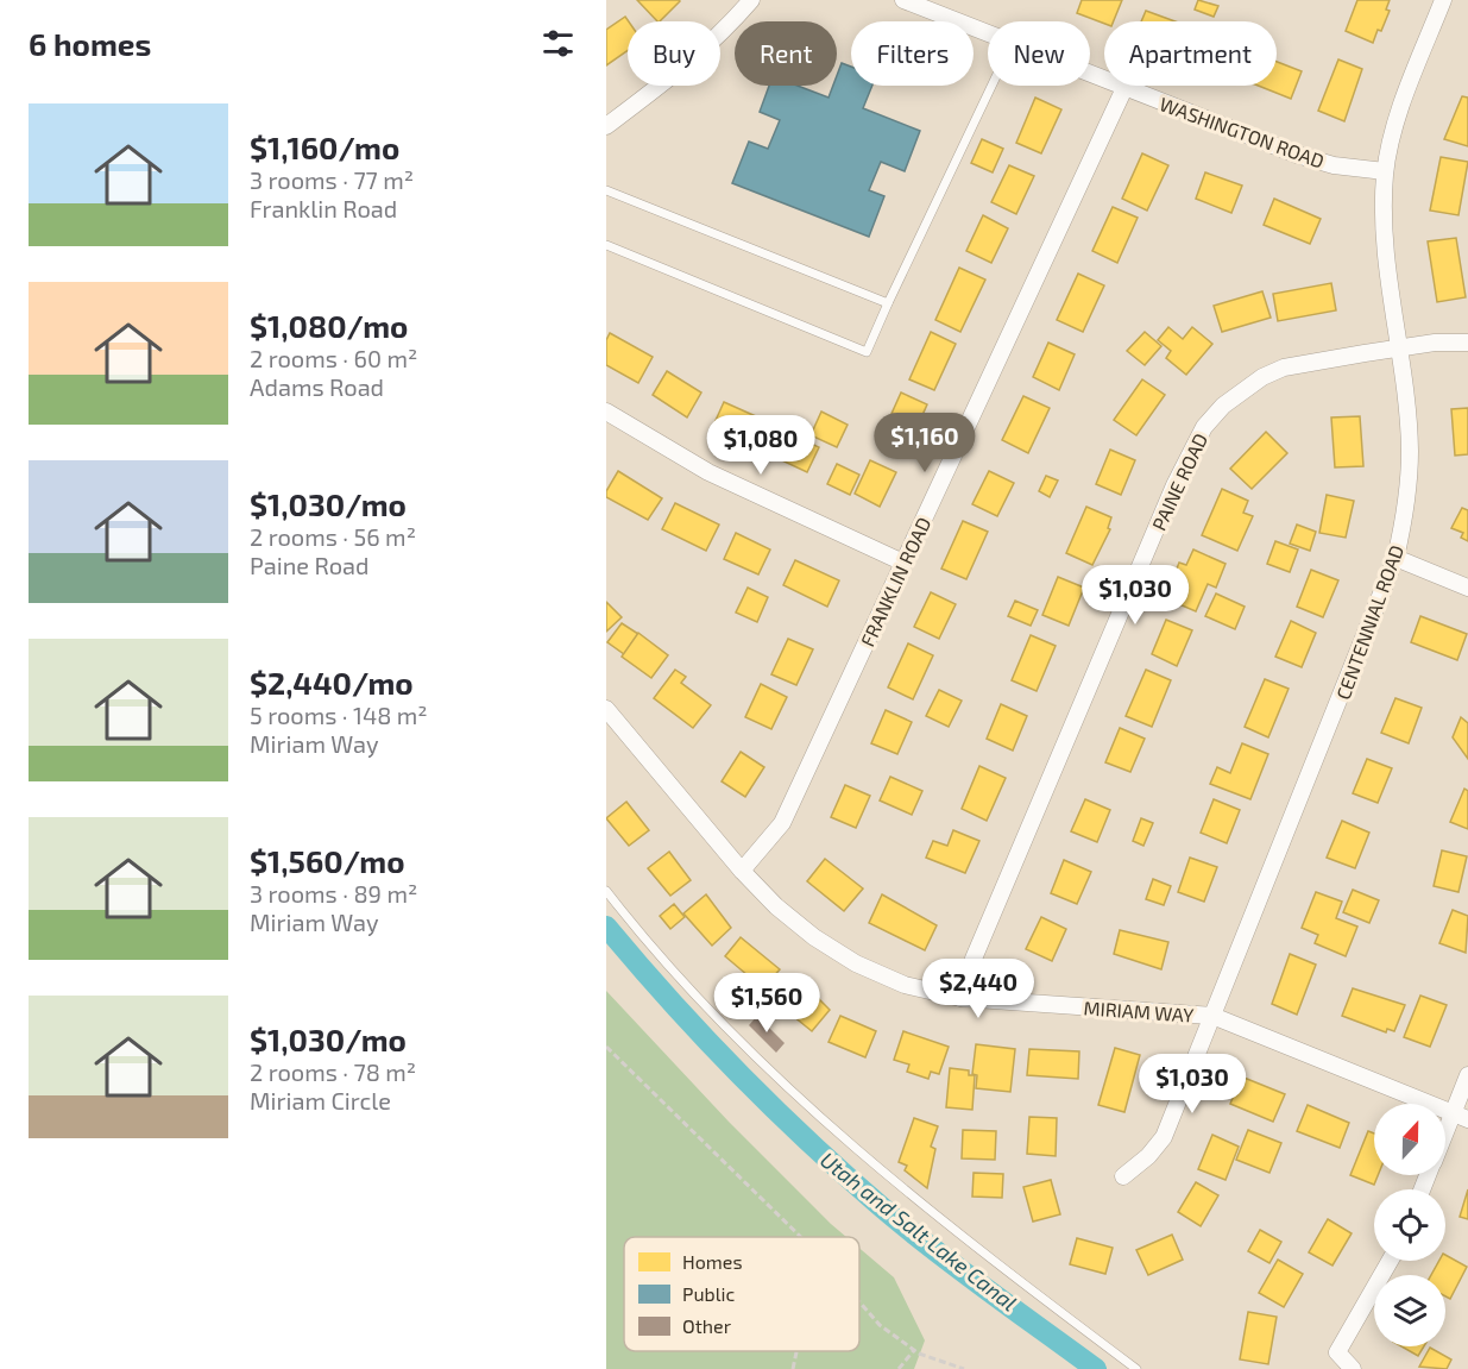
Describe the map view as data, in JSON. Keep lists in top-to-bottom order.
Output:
{
  "streets": {
    "street": [
      "WASHINGTON ROAD",
      "PAINE ROAD",
      "FRANKLIN ROAD",
      "CENTENNIAL ROAD",
      "MIRIAM WAY"
    ]
  },
  "crossings": [
    ["WASHINGTON ROAD", "FRANKLIN ROAD"],
    ["WASHINGTON ROAD", "CENTENNIAL ROAD"],
    ["PAINE ROAD", "CENTENNIAL ROAD"],
    ["PAINE ROAD", "MIRIAM WAY"],
    ["FRANKLIN ROAD", "MIRIAM WAY"],
    ["CENTENNIAL ROAD", "MIRIAM WAY"]
  ],
  "water": ["Utah and Salt Lake Canal"],
  "legend": ["Homes", "Public", "Other"],
  "north": "top",
  "page": {
    "heading": "6 homes",
    "chip": [
      "Buy",
      "Rent",
      "Filters",
      "New",
      "Apartment"
    ],
    "list": [
      {
        "name": "$1,160/mo",
        "note": "3 rooms · 77 m² · Franklin Road"
      },
      {
        "name": "$1,080/mo",
        "note": "2 rooms · 60 m² · Adams Road"
      },
      {
        "name": "$1,030/mo",
        "note": "2 rooms · 56 m² · Paine Road"
      },
      {
        "name": "$2,440/mo",
        "note": "5 rooms · 148 m² · Miriam Way"
      },
      {
        "name": "$1,560/mo",
        "note": "3 rooms · 89 m² · Miriam Way"
      },
      {
        "name": "$1,030/mo",
        "note": "2 rooms · 78 m² · Miriam Circle"
      }
    ],
    "price": [
      "$1,160",
      "$1,080",
      "$1,030",
      "$2,440",
      "$1,560",
      "$1,030"
    ]
  }
}
